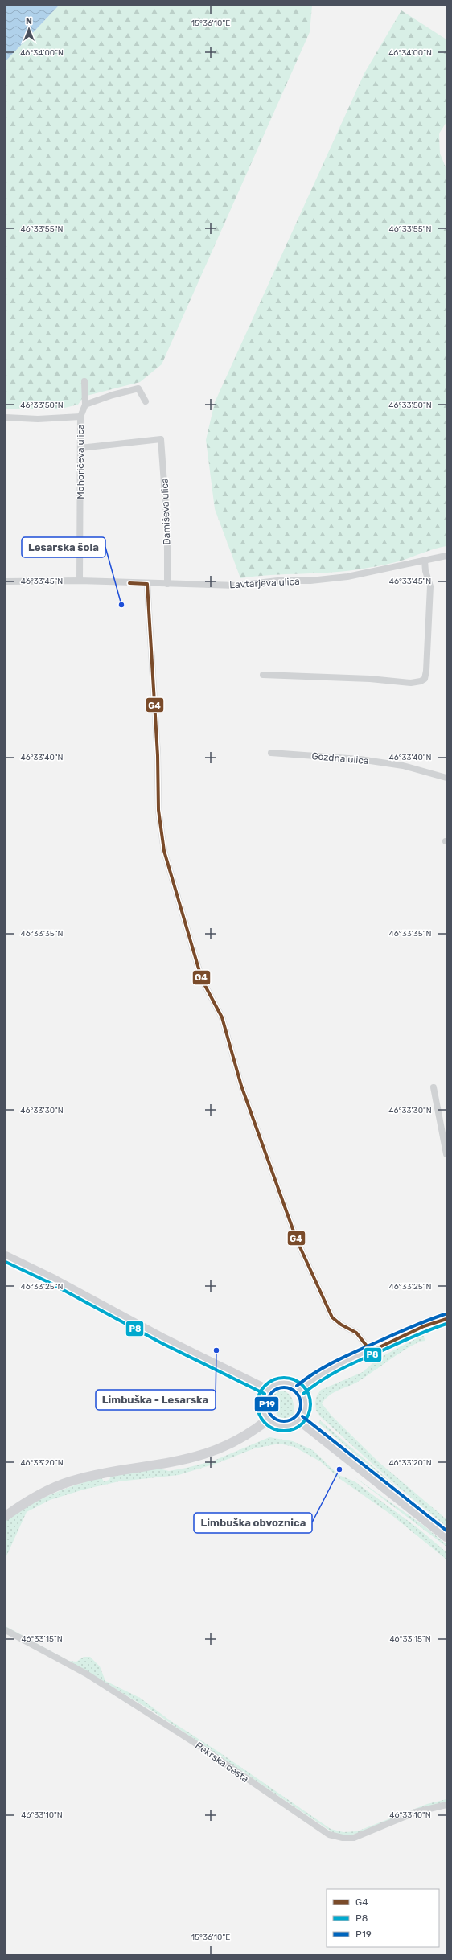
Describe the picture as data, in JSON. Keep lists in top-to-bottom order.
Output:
{
  "streets": {
    "street": [
      "Mohoričeva ulica",
      "Damiševa ulica",
      "Lavtarjeva ulica",
      "Gozdna ulica",
      "Pekrska cesta"
    ]
  },
  "crossings": [
    ["Mohoričeva ulica", "Damiševa ulica"],
    ["Mohoričeva ulica", "Lavtarjeva ulica"],
    ["Damiševa ulica", "Lavtarjeva ulica"]
  ],
  "places": ["Lesarska šola", "Limbuška - Lesarska", "Limbuška obvoznica"],
  "lines": ["transit line G4", "transit line P8", "transit line P19"],
  "legend": ["G4", "P8", "P19"],
  "north": "top",
  "coordinates": [
    "15°36'10\"E",
    "46°34'00\"N",
    "46°33'55\"N",
    "46°33'50\"N",
    "46°33'45\"N",
    "46°33'40\"N",
    "46°33'35\"N",
    "46°33'30\"N",
    "46°33'25\"N",
    "46°33'20\"N",
    "46°33'15\"N",
    "46°33'10\"N"
  ]
}
